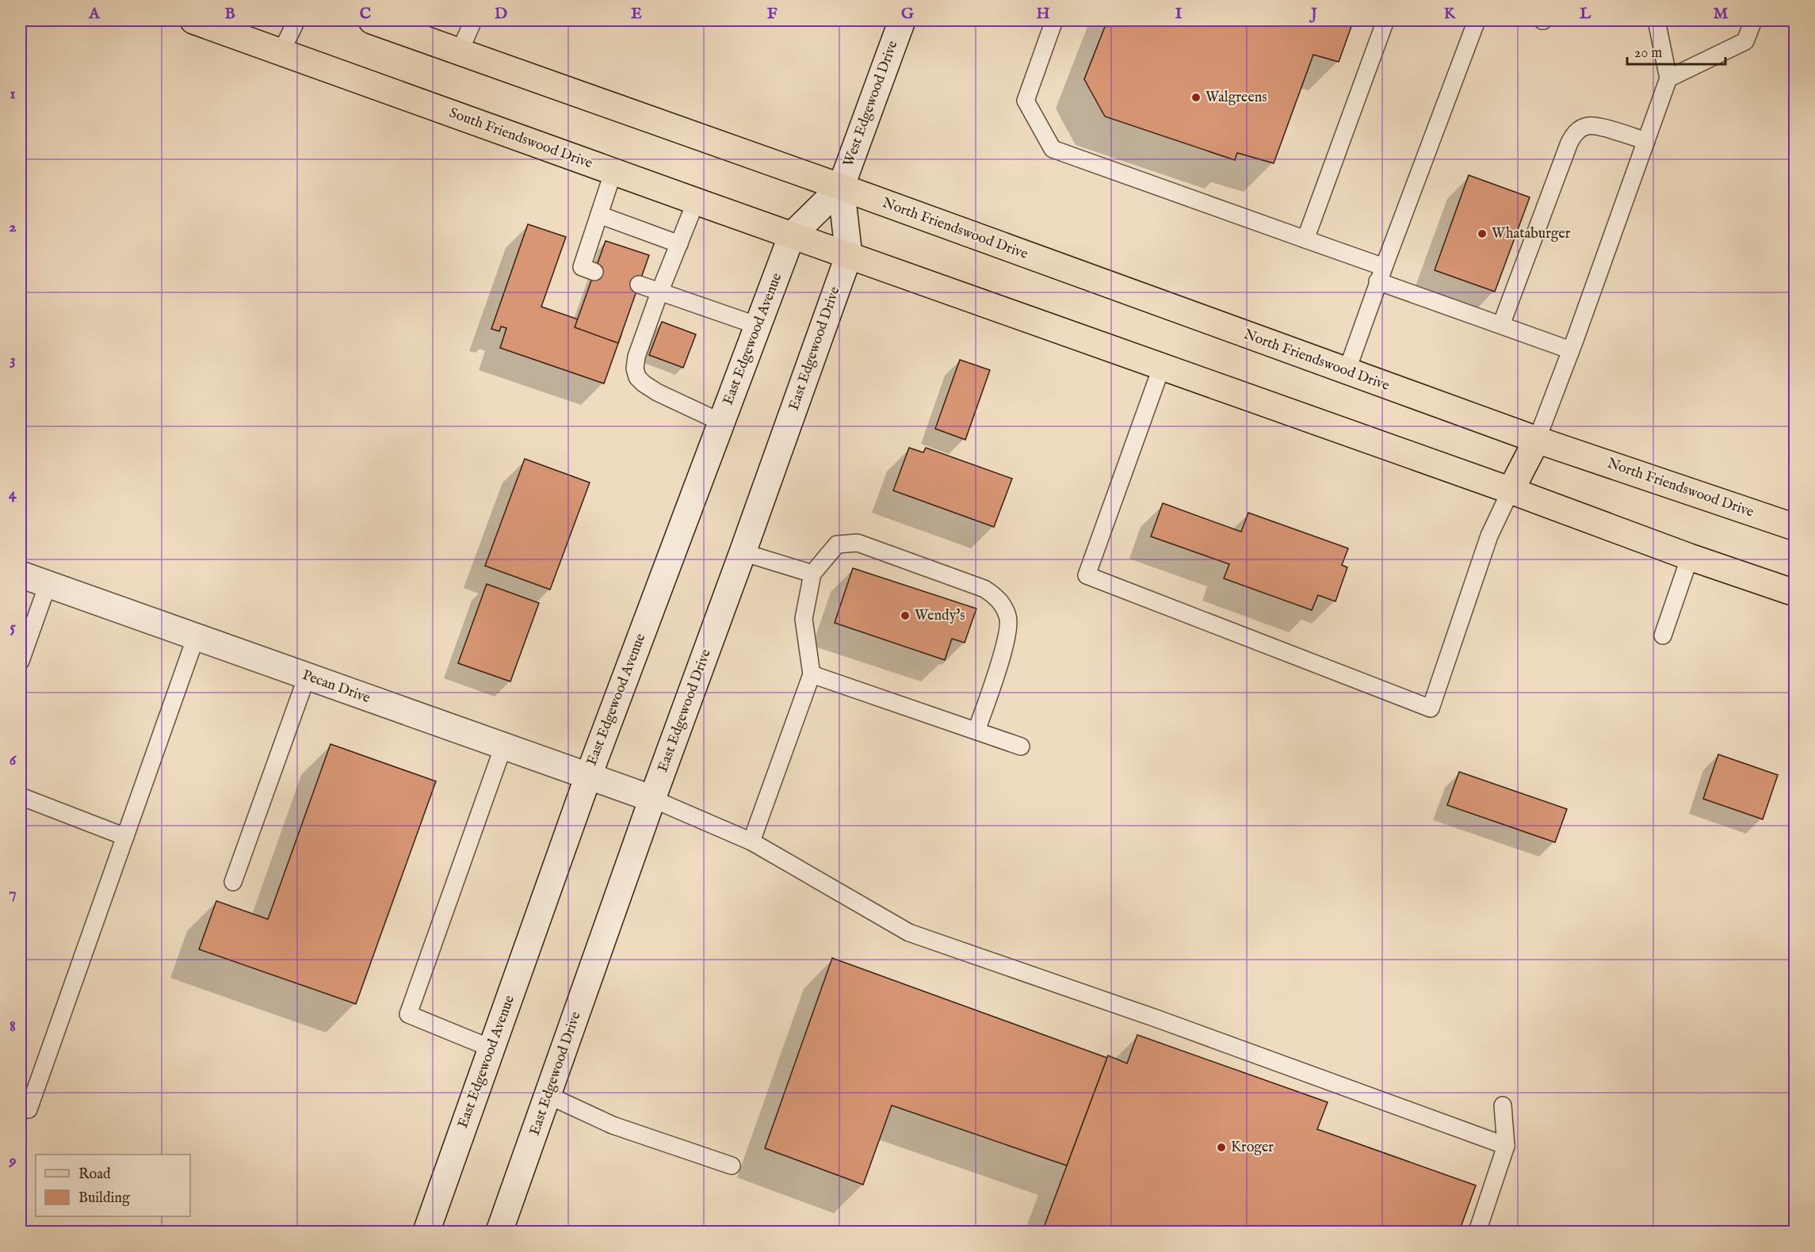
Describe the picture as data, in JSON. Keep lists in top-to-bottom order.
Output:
{
  "streets": {
    "main road": [
      "West Edgewood Drive",
      "South Friendswood Drive",
      "North Friendswood Drive",
      "East Edgewood Avenue",
      "East Edgewood Drive",
      "Pecan Drive"
    ]
  },
  "crossings": [
    ["West Edgewood Drive", "North Friendswood Drive"],
    ["West Edgewood Drive", "East Edgewood Avenue"],
    ["West Edgewood Drive", "East Edgewood Drive"],
    ["South Friendswood Drive", "East Edgewood Avenue"],
    ["South Friendswood Drive", "East Edgewood Drive"],
    ["North Friendswood Drive", "East Edgewood Avenue"],
    ["North Friendswood Drive", "East Edgewood Drive"],
    ["East Edgewood Avenue", "East Edgewood Drive"],
    ["East Edgewood Avenue", "Pecan Drive"],
    ["East Edgewood Drive", "Pecan Drive"]
  ],
  "places": [
    "Walgreens",
    "Whataburger",
    "Wendy's",
    "Kroger"
  ],
  "legend": ["Road", "Building"],
  "scale_bar": "20 m",
  "grid": {
    "columns": [
      "A",
      "B",
      "C",
      "D",
      "E",
      "F",
      "G",
      "H",
      "I",
      "J",
      "K",
      "L",
      "M"
    ],
    "rows": [
      "1",
      "2",
      "3",
      "4",
      "5",
      "6",
      "7",
      "8",
      "9"
    ]
  }
}
